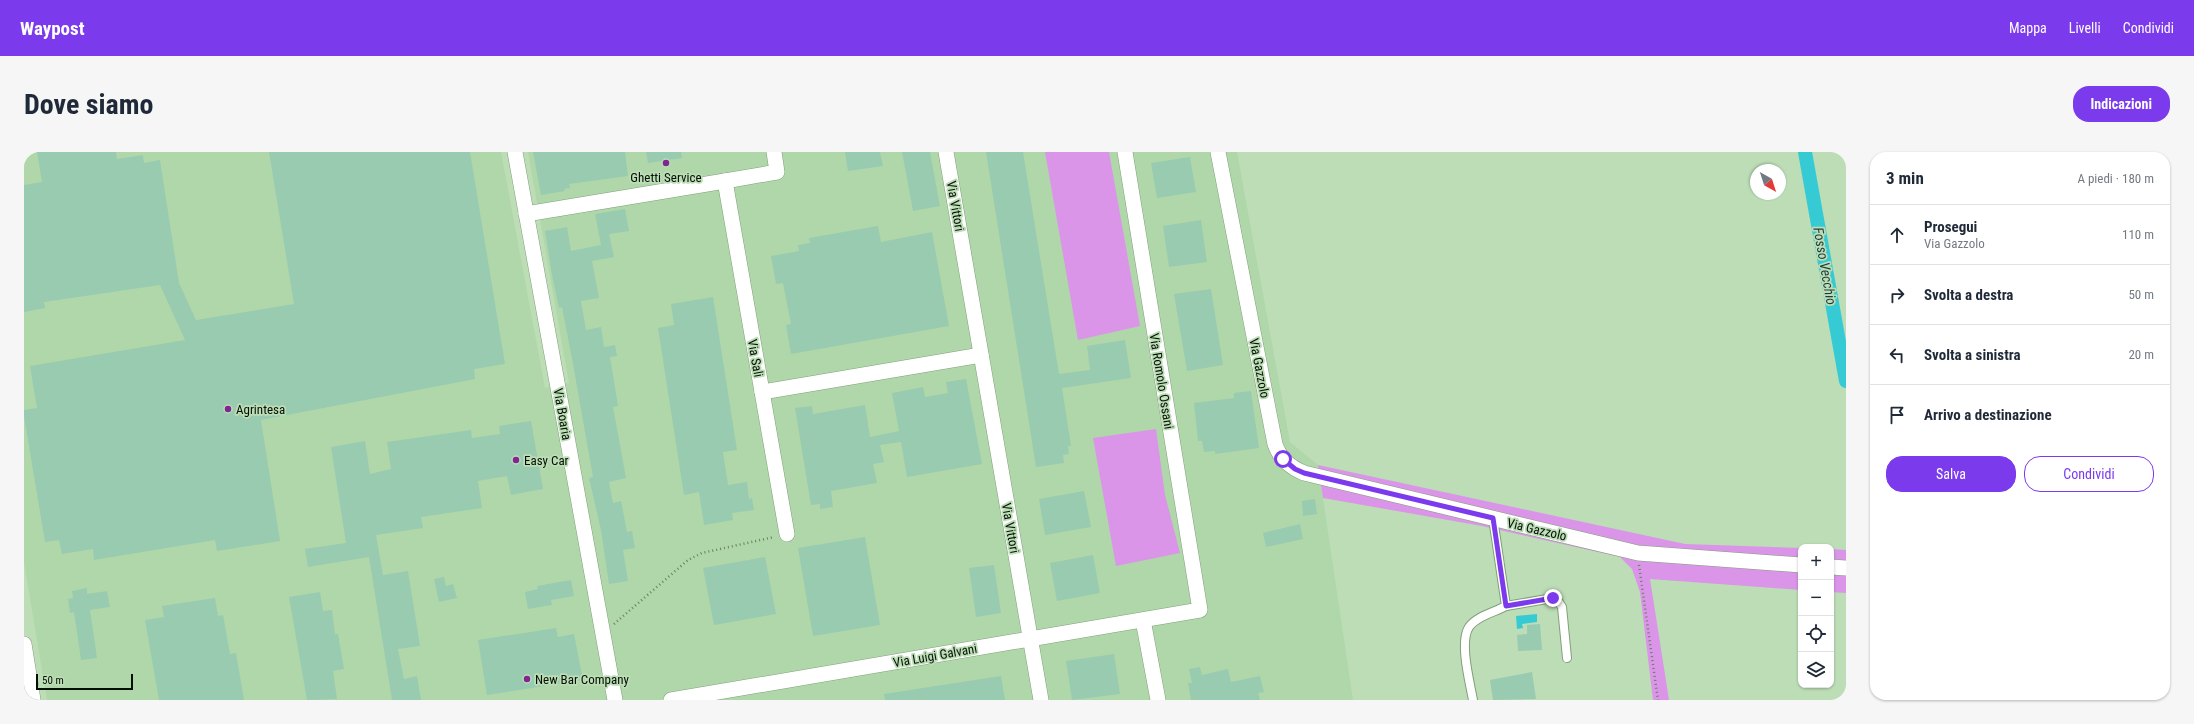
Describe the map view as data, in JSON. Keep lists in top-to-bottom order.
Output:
{
  "streets": {
    "street": [
      "Via Vittori",
      "Via Sali",
      "Via Gazzolo",
      "Via Romolo Ossani",
      "Via Boaria",
      "Via Luigi Galvani"
    ]
  },
  "crossings": [
    ["Via Vittori", "Via Luigi Galvani"],
    ["Via Romolo Ossani", "Via Luigi Galvani"]
  ],
  "water": ["Fosso Vecchio"],
  "places": [
    "Ghetti Service",
    "Agrintesa",
    "Easy Car",
    "New Bar Company"
  ],
  "scale_bar": "50 m",
  "north": "bottom right",
  "page": {
    "header": "Waypost",
    "nav": ["Mappa", "Livelli", "Condividi"],
    "buttons": [
      "Indicazioni",
      ["Salva", "Condividi"]
    ],
    "title": "Dove siamo",
    "heading": ["3 min", "A piedi · 180 m"],
    "list": [
      ["Prosegui", "Via Gazzolo", "110 m"],
      ["Svolta a destra", "50 m"],
      ["Svolta a sinistra", "20 m"],
      "Arrivo a destinazione"
    ],
    "map_buttons": ["+", "−"],
    "scale": "50 m"
  }
}
